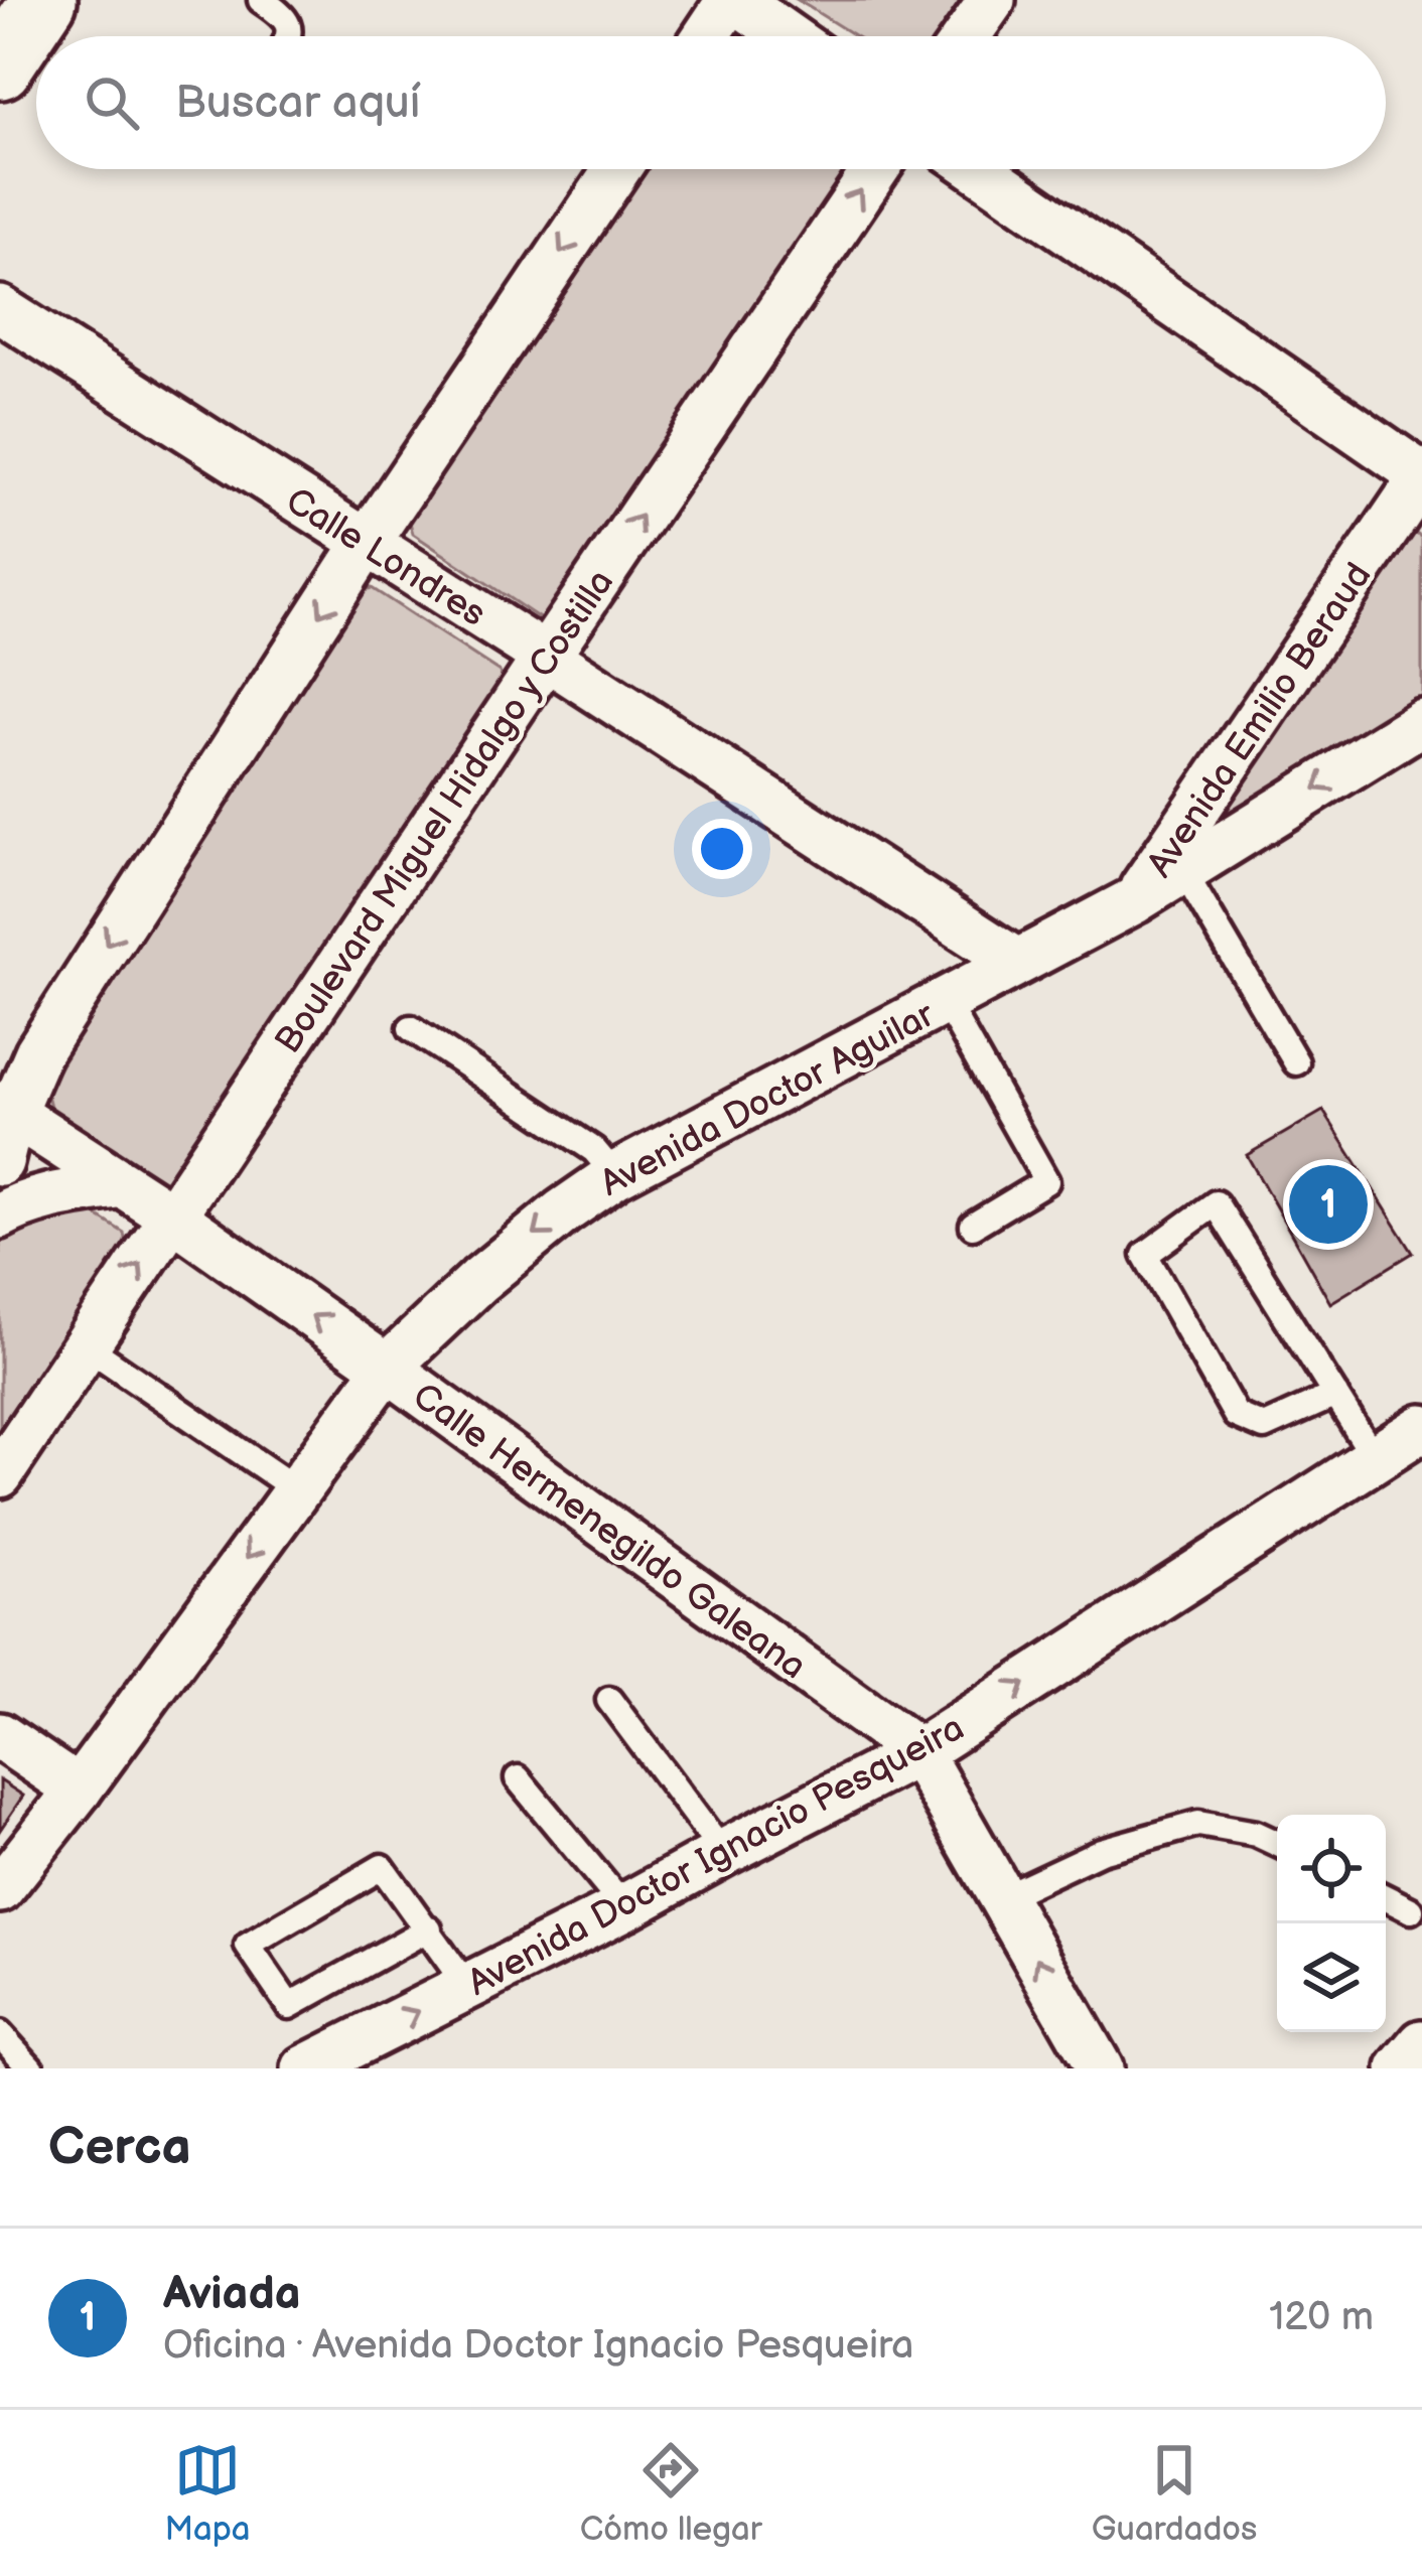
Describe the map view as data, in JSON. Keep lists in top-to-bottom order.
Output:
{
  "streets": {
    "street": [
      "Calle Londres",
      "Avenida Emilio Beraud",
      "Boulevard Miguel Hidalgo y Costilla",
      "Avenida Doctor Aguilar",
      "Calle Hermenegildo Galeana",
      "Avenida Doctor Ignacio Pesqueira"
    ]
  },
  "crossings": [
    ["Calle Londres", "Boulevard Miguel Hidalgo y Costilla"],
    ["Calle Londres", "Avenida Doctor Aguilar"],
    ["Avenida Emilio Beraud", "Avenida Doctor Aguilar"],
    ["Boulevard Miguel Hidalgo y Costilla", "Calle Hermenegildo Galeana"],
    ["Avenida Doctor Aguilar", "Calle Hermenegildo Galeana"],
    ["Calle Hermenegildo Galeana", "Avenida Doctor Ignacio Pesqueira"]
  ],
  "one_way": ["Avenida Doctor Aguilar", "Avenida Doctor Ignacio Pesqueira"],
  "page": {
    "search": "Buscar aquí",
    "pins": "1",
    "heading": "Cerca",
    "list": [
      {
        "mark": "1",
        "name": "Aviada",
        "note": "Oficina · Avenida Doctor Ignacio Pesqueira",
        "value": "120 m"
      }
    ],
    "nav": ["Mapa", "Cómo llegar", "Guardados"]
  }
}
